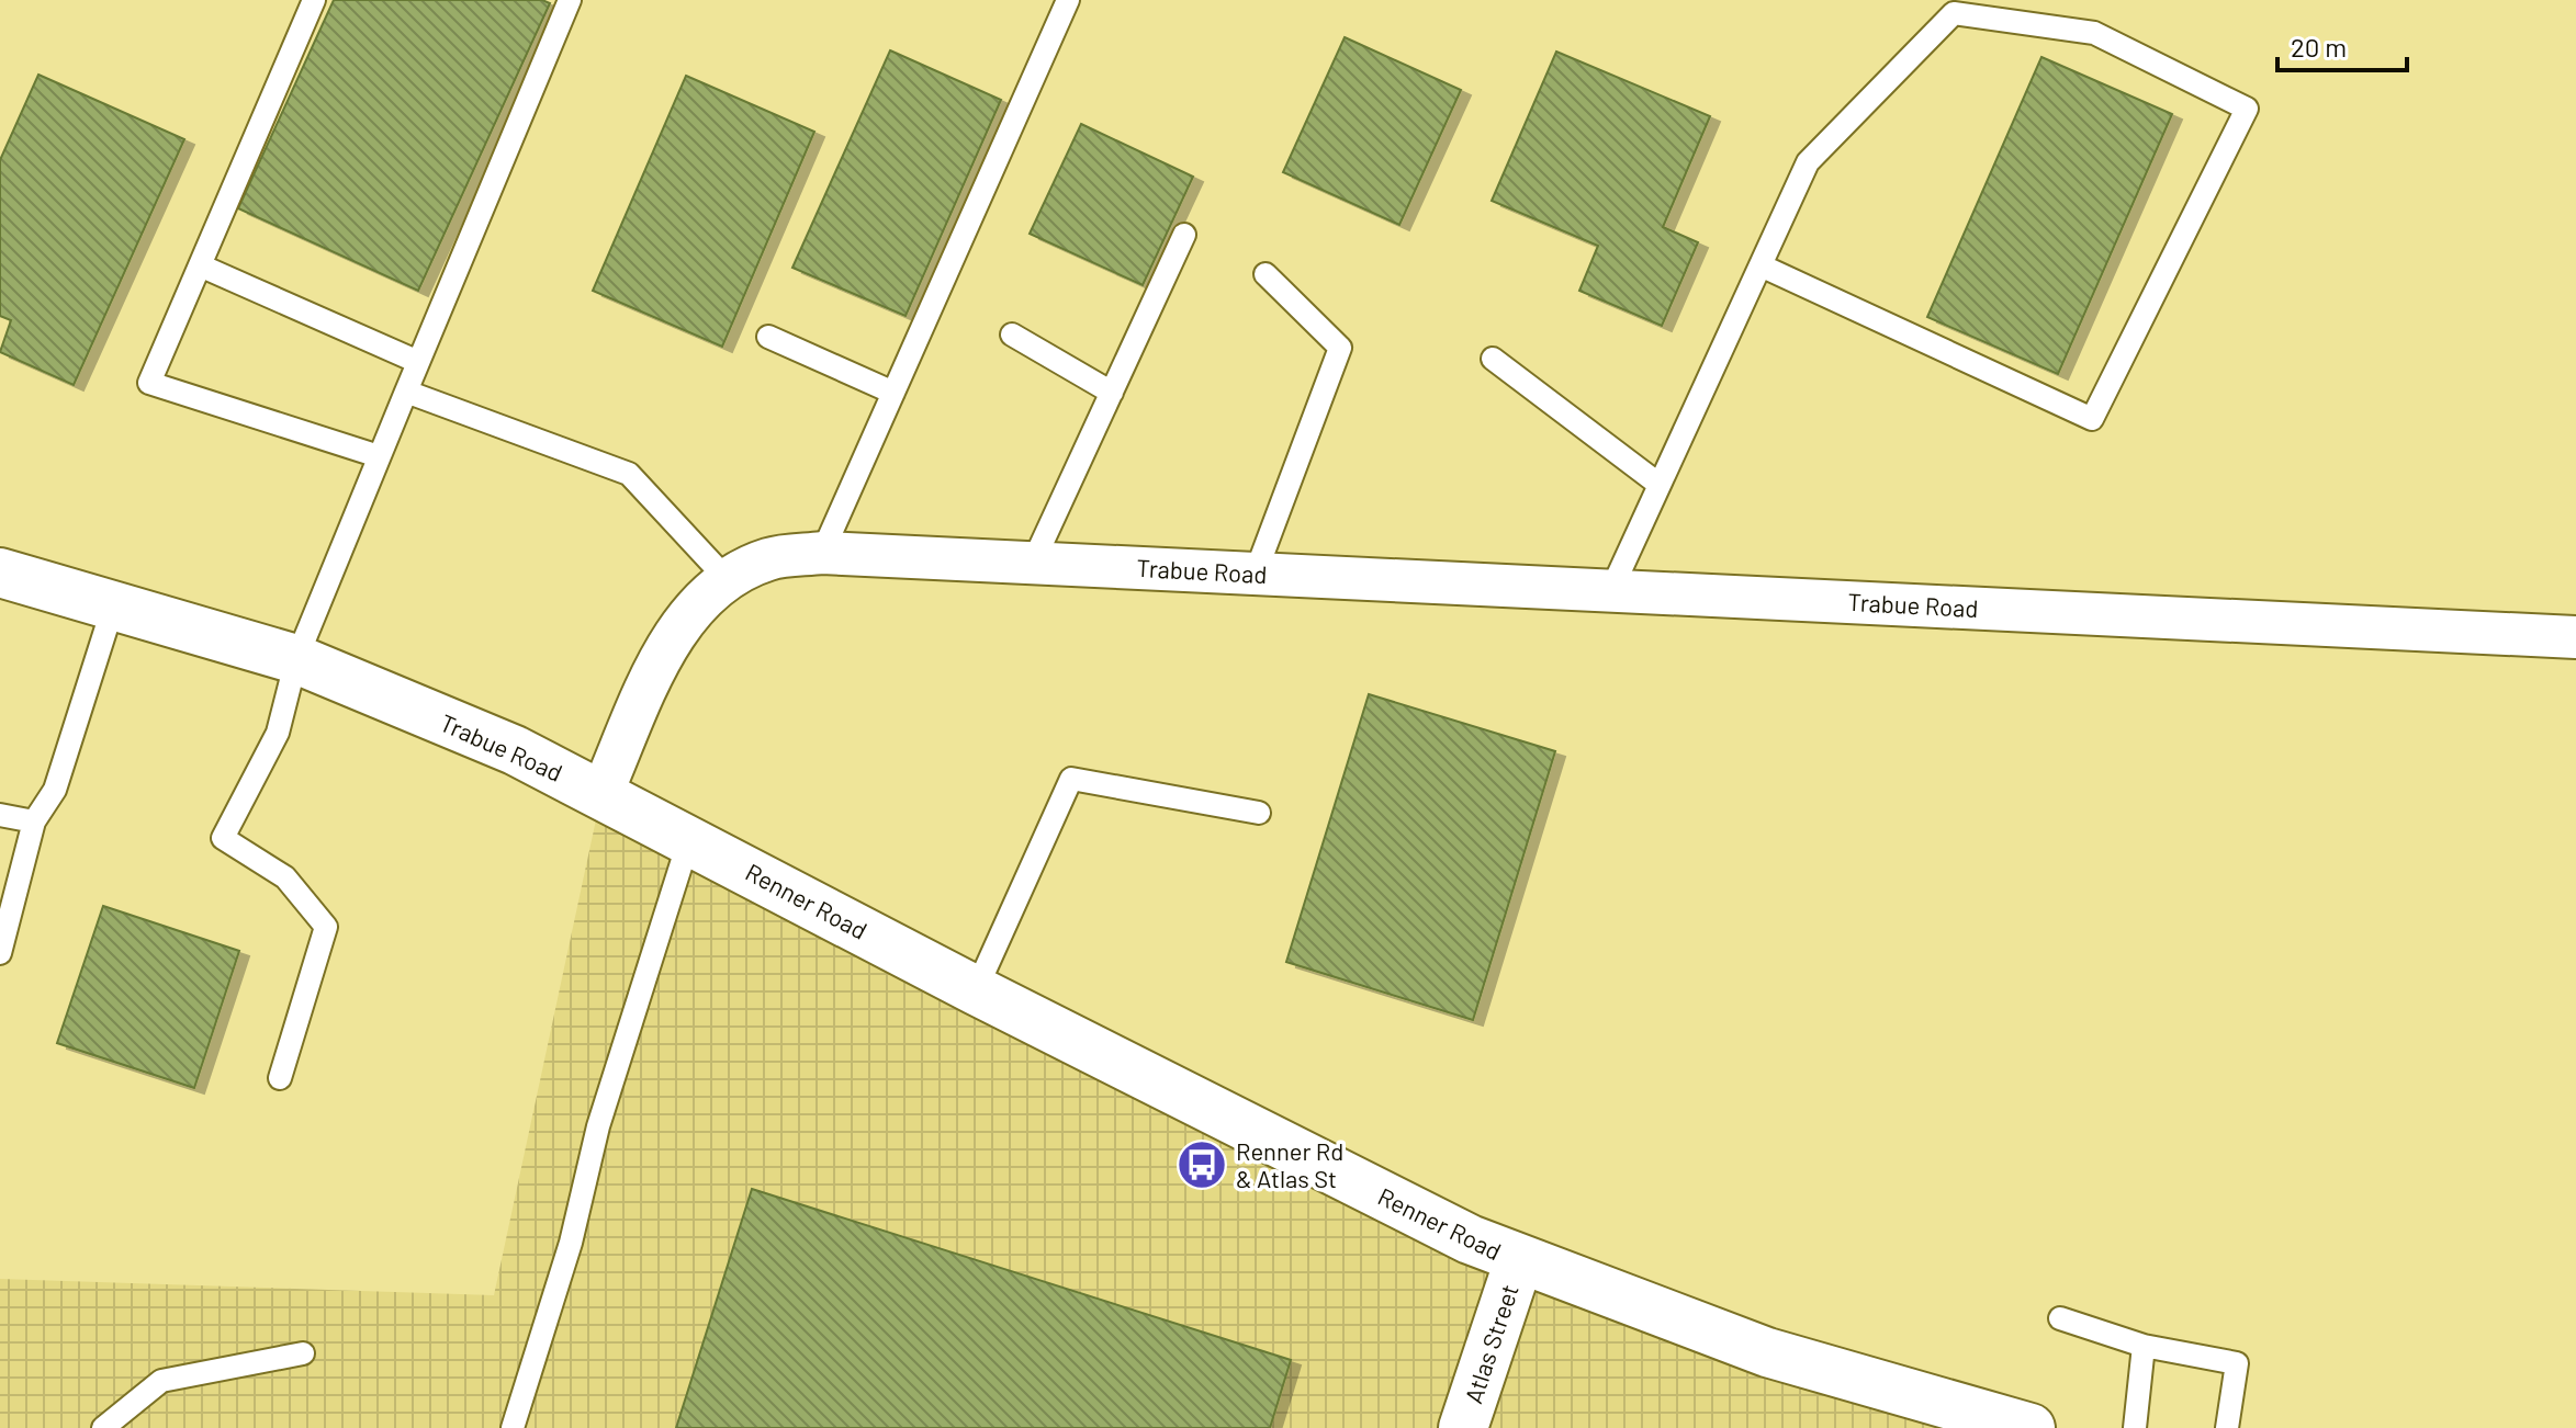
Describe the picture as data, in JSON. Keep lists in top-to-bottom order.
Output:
{
  "streets": {
    "main road": ["Trabue Road", "Renner Road", "Atlas Street"]
  },
  "crossings": [
    ["Trabue Road", "Renner Road"],
    ["Renner Road", "Atlas Street"]
  ],
  "places": {
    "bus stop": ["Renner Rd & Atlas St"]
  },
  "scale_bar": "20 m"
}
